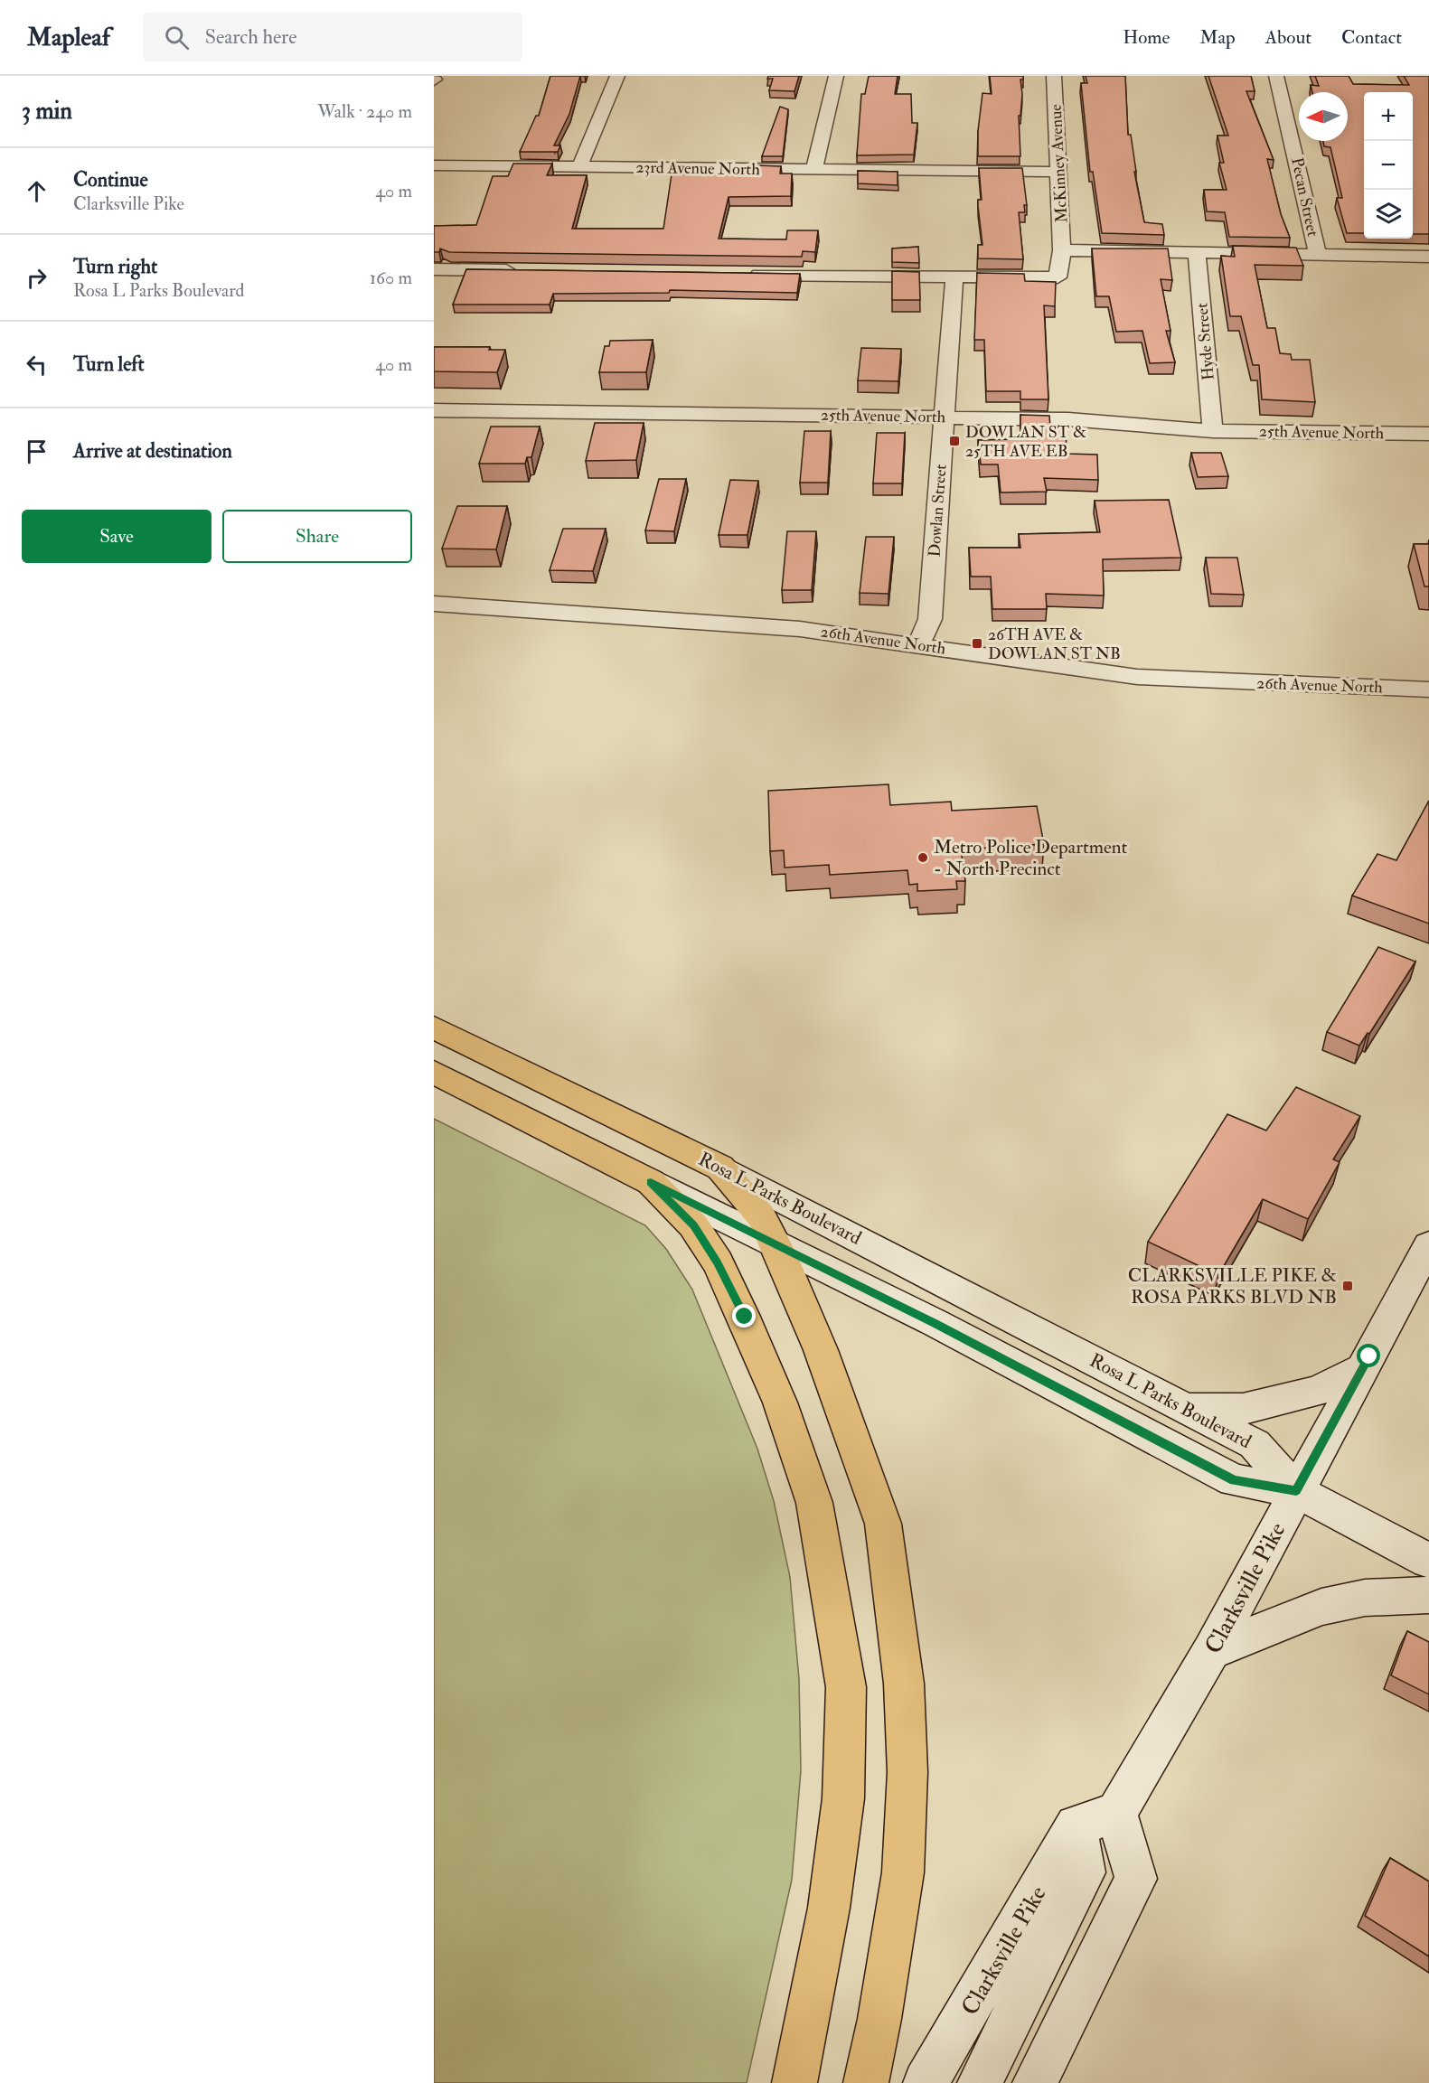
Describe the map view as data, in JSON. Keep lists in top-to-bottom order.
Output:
{
  "streets": {
    "main road": ["Rosa L Parks Boulevard"],
    "street": [
      "McKinney Avenue",
      "23rd Avenue North",
      "Pecan Street",
      "Hyde Street",
      "25th Avenue North",
      "Dowlan Street",
      "26th Avenue North",
      "Clarksville Pike"
    ]
  },
  "crossings": [
    ["McKinney Avenue", "23rd Avenue North"],
    ["McKinney Avenue", "Dowlan Street"],
    ["Hyde Street", "25th Avenue North"],
    ["25th Avenue North", "Dowlan Street"],
    ["Dowlan Street", "26th Avenue North"],
    ["Rosa L Parks Boulevard", "Clarksville Pike"]
  ],
  "places": {
    "transit": ["DOWLAN ST & 25TH AVE EB", "26TH AVE & DOWLAN ST NB", "CLARKSVILLE PIKE & ROSA PARKS BLVD NB"],
    "other": ["Metro Police Department - North Precinct"]
  },
  "north": "left",
  "page": {
    "header": "Mapleaf",
    "search": "Search here",
    "nav": [
      "Home",
      "Map",
      "About",
      "Contact"
    ],
    "heading": ["3 min", "Walk · 240 m"],
    "map_buttons": ["+", "−"],
    "list": [
      ["Continue", "Clarksville Pike", "40 m"],
      ["Turn right", "Rosa L Parks Boulevard", "160 m"],
      ["Turn left", "40 m"],
      "Arrive at destination"
    ],
    "buttons": ["Save", "Share"]
  }
}
